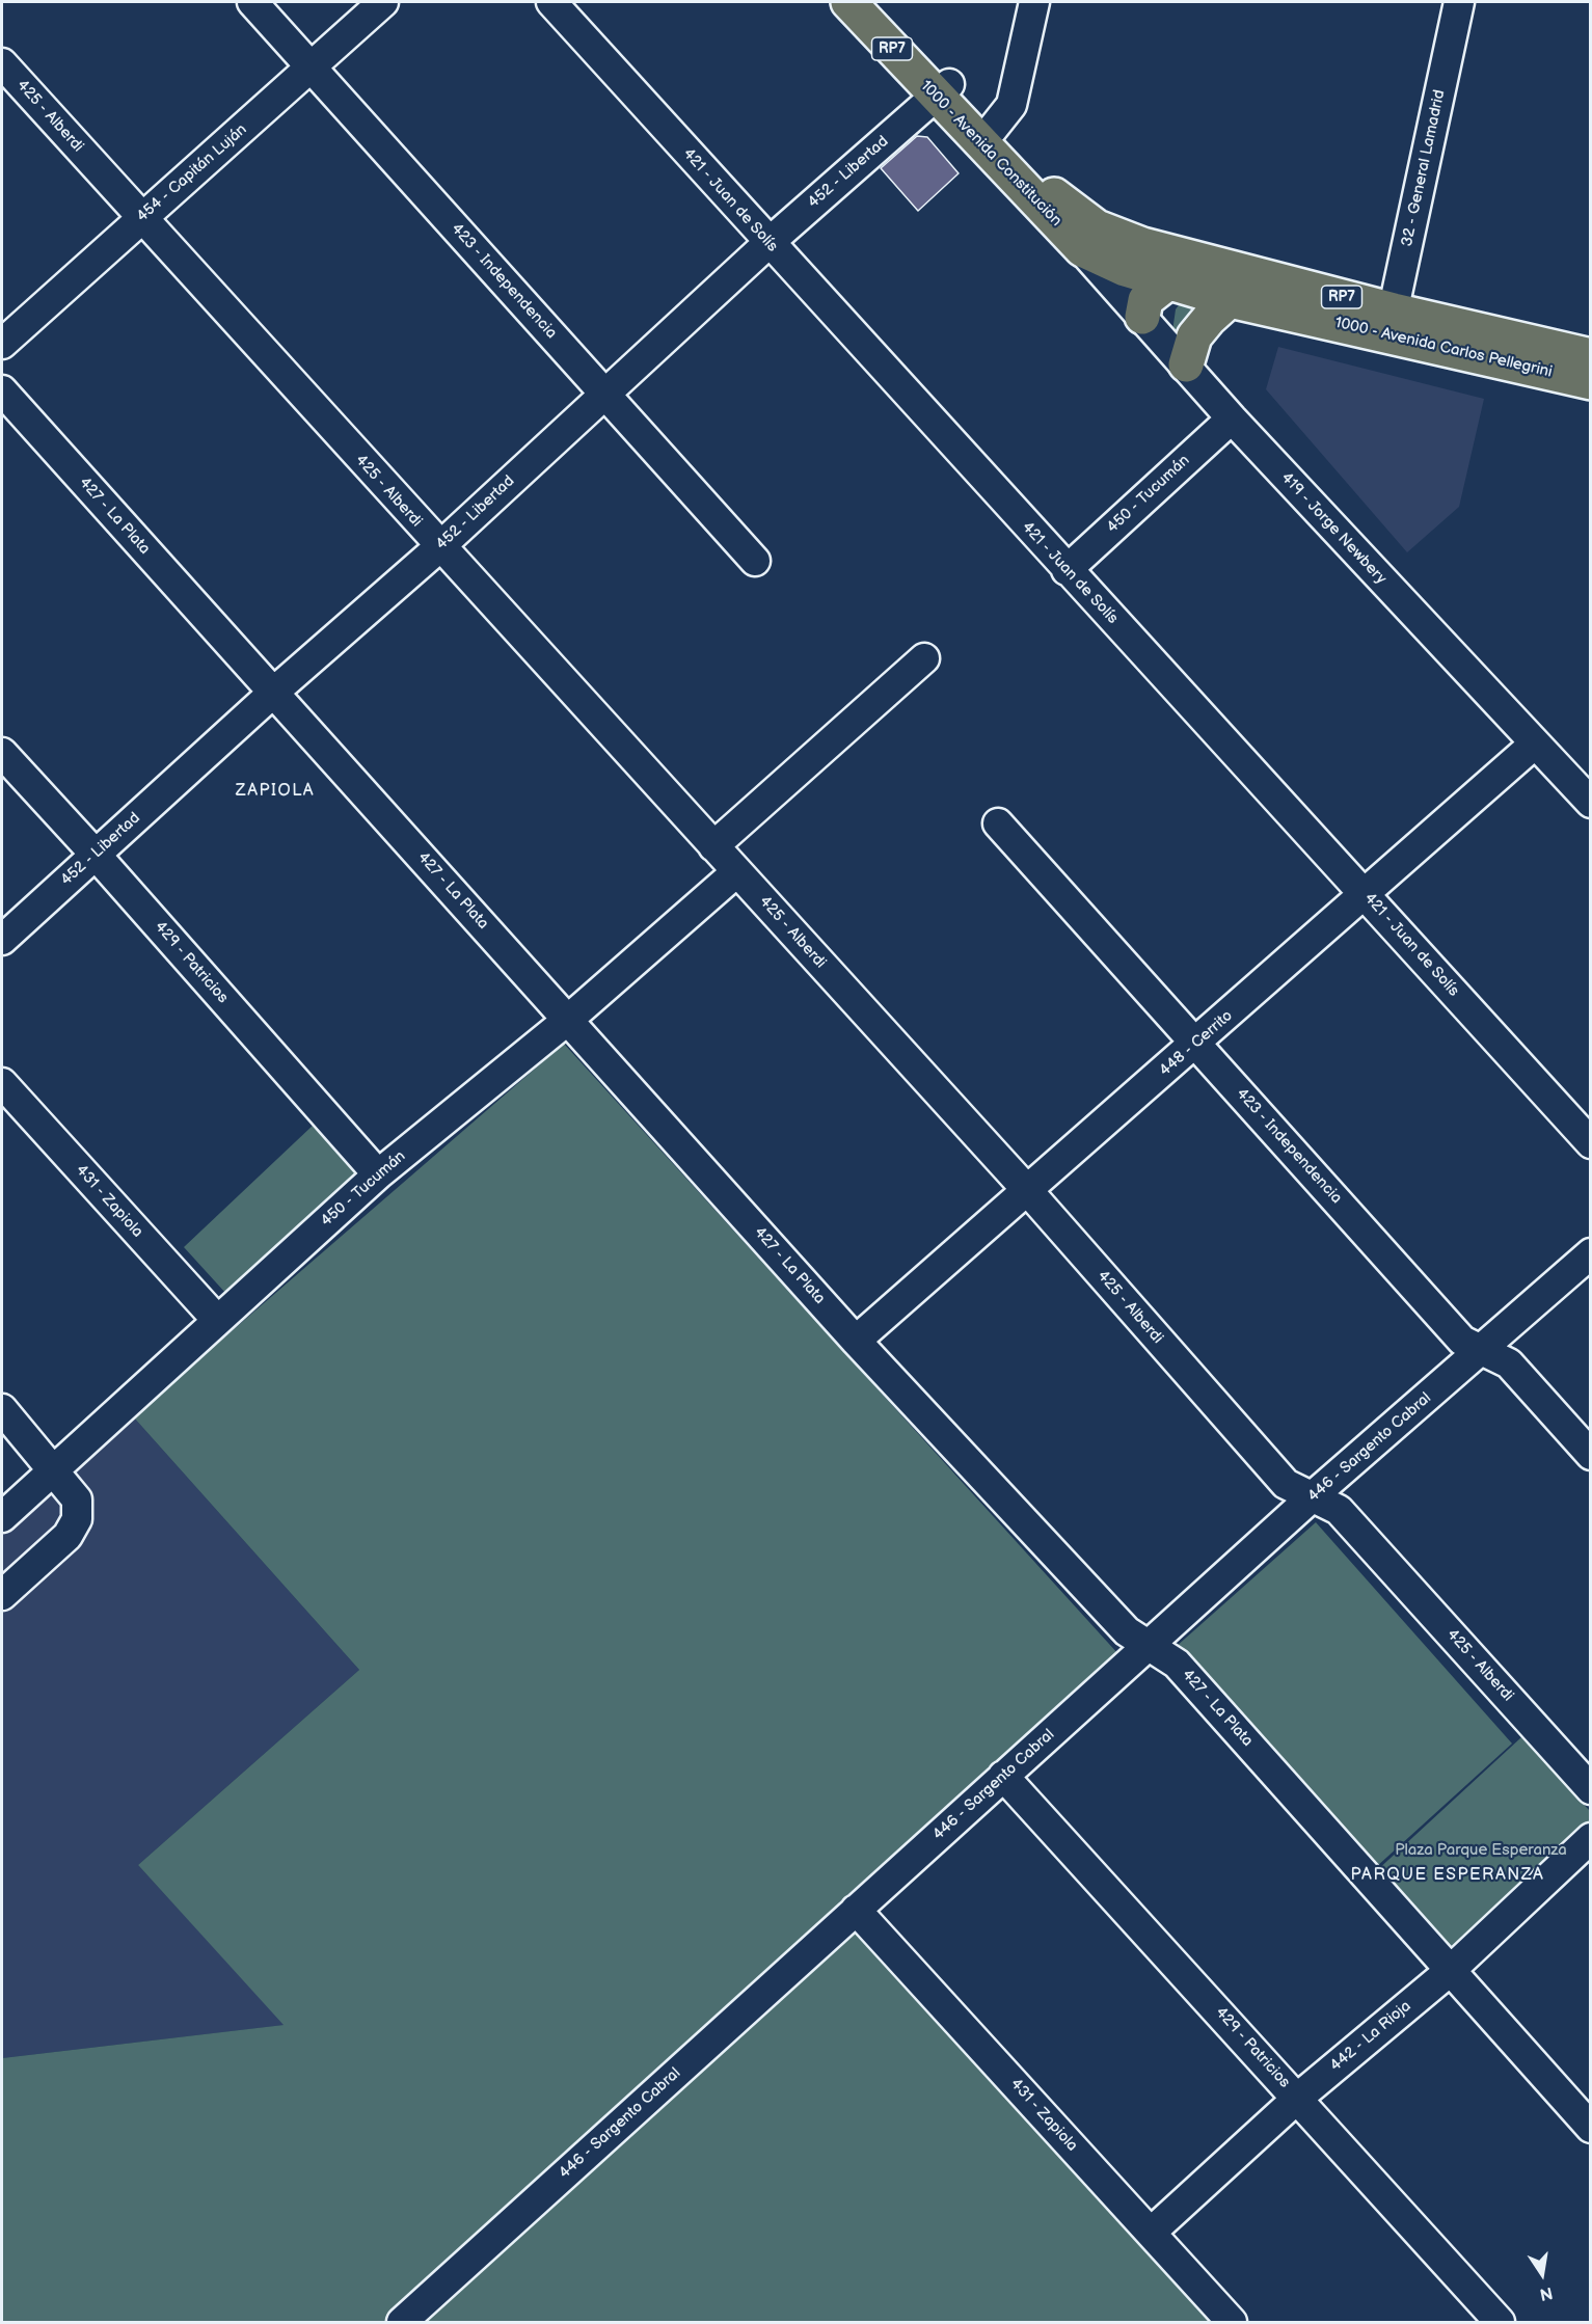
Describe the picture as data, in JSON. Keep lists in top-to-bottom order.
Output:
{
  "streets": {
    "main road": ["RP7", "1000 - Avenida Constitución", "1000 - Avenida Carlos Pellegrini"],
    "street": [
      "425 - Alberdi",
      "32 - General Lamadrid",
      "452 - Libertad",
      "454 - Capitán Luján",
      "421 - Juan de Solís",
      "423 - Independencia",
      "450 - Tucumán",
      "427 - La Plata",
      "419 - Jorge Newbery",
      "429 - Patricios",
      "448 - Cerrito",
      "431 - Zapiola",
      "446 - Sargento Cabral",
      "442 - La Rioja"
    ]
  },
  "crossings": [
    ["425 - Alberdi", "452 - Libertad"],
    ["425 - Alberdi", "454 - Capitán Luján"],
    ["425 - Alberdi", "450 - Tucumán"],
    ["425 - Alberdi", "448 - Cerrito"],
    ["425 - Alberdi", "446 - Sargento Cabral"],
    ["1000 - Avenida Constitución", "452 - Libertad"],
    ["1000 - Avenida Constitución", "1000 - Avenida Carlos Pellegrini"],
    ["1000 - Avenida Constitución", "419 - Jorge Newbery"],
    ["32 - General Lamadrid", "1000 - Avenida Carlos Pellegrini"],
    ["452 - Libertad", "421 - Juan de Solís"],
    ["452 - Libertad", "423 - Independencia"],
    ["452 - Libertad", "427 - La Plata"],
    ["452 - Libertad", "429 - Patricios"],
    ["454 - Capitán Luján", "423 - Independencia"],
    ["421 - Juan de Solís", "450 - Tucumán"],
    ["421 - Juan de Solís", "448 - Cerrito"],
    ["423 - Independencia", "448 - Cerrito"],
    ["423 - Independencia", "446 - Sargento Cabral"],
    ["1000 - Avenida Carlos Pellegrini", "419 - Jorge Newbery"],
    ["450 - Tucumán", "427 - La Plata"],
    ["450 - Tucumán", "419 - Jorge Newbery"],
    ["450 - Tucumán", "429 - Patricios"],
    ["450 - Tucumán", "431 - Zapiola"],
    ["427 - La Plata", "448 - Cerrito"],
    ["427 - La Plata", "446 - Sargento Cabral"],
    ["427 - La Plata", "442 - La Rioja"],
    ["419 - Jorge Newbery", "448 - Cerrito"],
    ["429 - Patricios", "446 - Sargento Cabral"],
    ["429 - Patricios", "442 - La Rioja"],
    ["431 - Zapiola", "446 - Sargento Cabral"],
    ["431 - Zapiola", "442 - La Rioja"]
  ],
  "districts": ["ZAPIOLA", "PARQUE ESPERANZA"],
  "parks": ["Plaza Parque Esperanza"],
  "north": "bottom"
}
